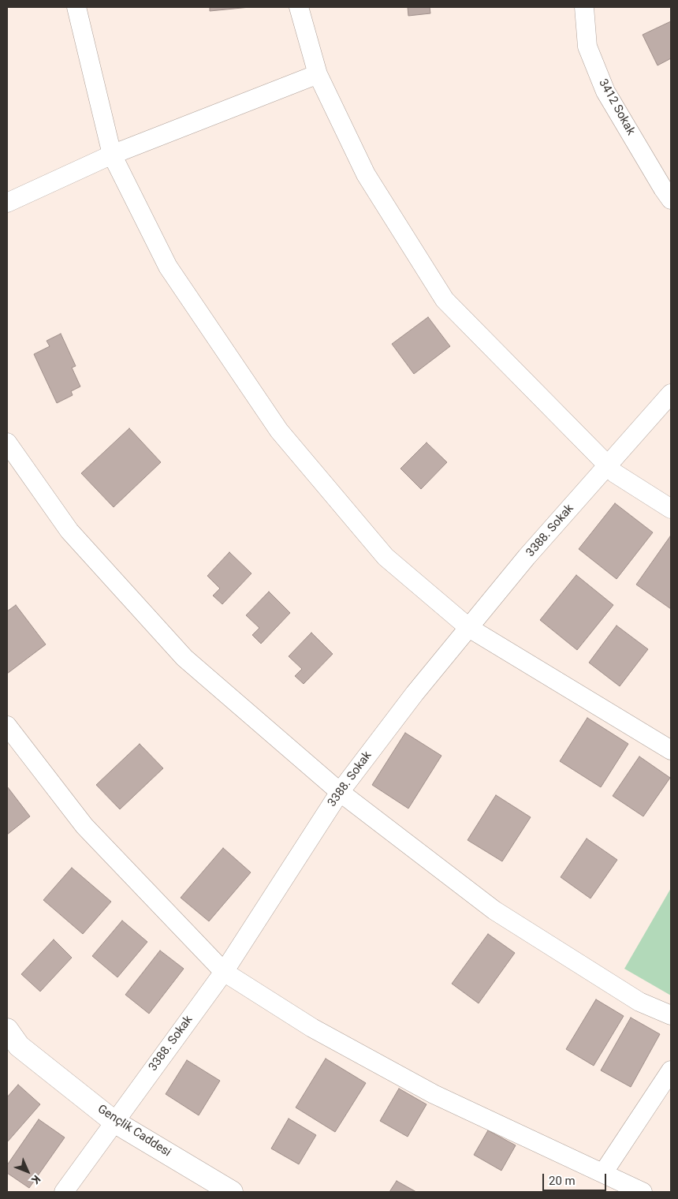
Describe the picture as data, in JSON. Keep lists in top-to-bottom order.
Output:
{
  "streets": {
    "street": ["3412 Sokak", "3388. Sokak", "Gençlik Caddesi"]
  },
  "crossings": [
    ["3388. Sokak", "Gençlik Caddesi"]
  ],
  "scale_bar": "20 m",
  "north": "bottom right"
}
